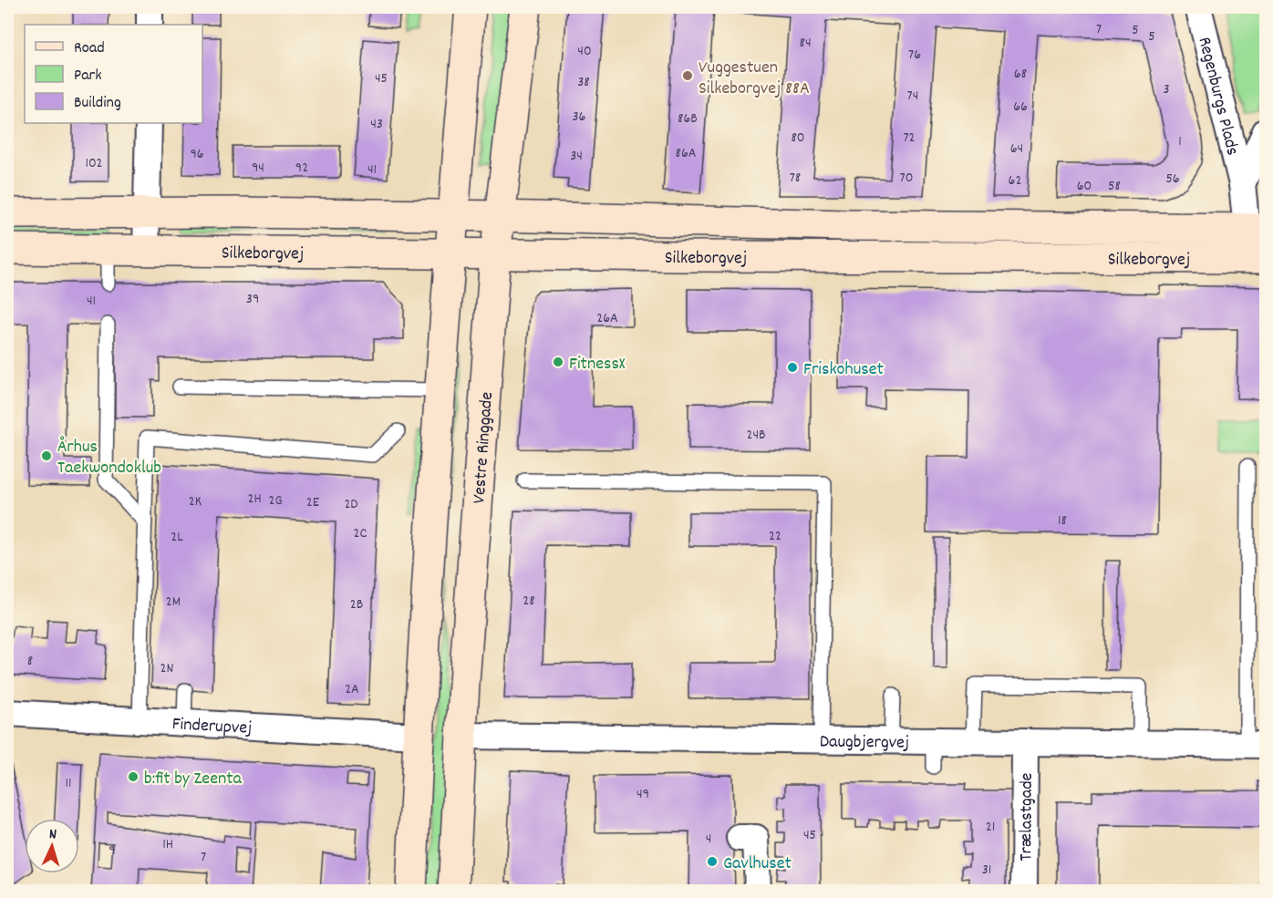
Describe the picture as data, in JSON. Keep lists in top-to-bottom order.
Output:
{
  "streets": {
    "street": [
      "Regenburgs Plads",
      "Silkeborgvej",
      "Vestre Ringgade",
      "Finderupvej",
      "Daugbjergvej",
      "Trælastgade"
    ]
  },
  "crossings": [
    ["Regenburgs Plads", "Silkeborgvej"],
    ["Silkeborgvej", "Vestre Ringgade"],
    ["Vestre Ringgade", "Daugbjergvej"],
    ["Daugbjergvej", "Trælastgade"]
  ],
  "places": [
    "Vuggestuen Silkeborgvej 88A",
    "FitnessX",
    "Friskohuset",
    "Århus Taekwondoklub",
    "b:fit by Zeenta",
    "Gavlhuset"
  ],
  "house_numbers": [
    "7",
    "5",
    "5",
    "84",
    "40",
    "76",
    "68",
    "45",
    "38",
    "3",
    "74",
    "66",
    "36",
    "86B",
    "43",
    "80",
    "72",
    "1",
    "64",
    "86A",
    "96",
    "34",
    "102",
    "94",
    "92",
    "41",
    "78",
    "70",
    "56",
    "62",
    "60",
    "58",
    "39",
    "41",
    "26A",
    "24B",
    "2H",
    "2G",
    "2K",
    "2E",
    "2D",
    "18",
    "2C",
    "22",
    "2L",
    "28",
    "2M",
    "2B",
    "8",
    "2N",
    "2A",
    "11",
    "49",
    "21",
    "45",
    "4",
    "1H",
    "9",
    "7",
    "31"
  ],
  "legend": ["Road", "Park", "Building"],
  "north": "top"
}
